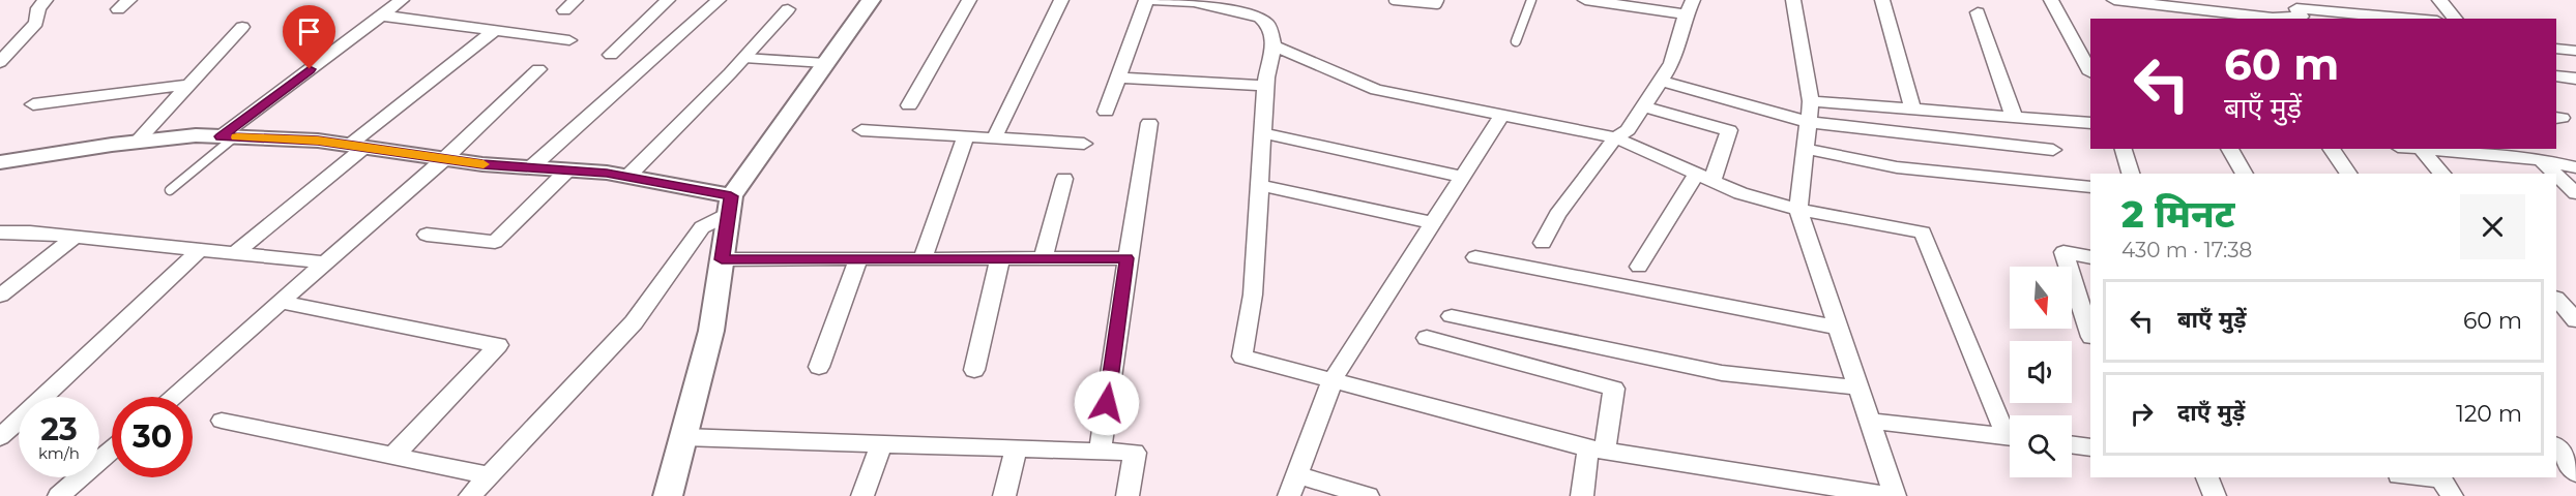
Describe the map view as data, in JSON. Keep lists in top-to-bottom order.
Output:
{
  "north": "bottom",
  "page": {
    "turn": ["60 m", "बाएँ मुड़ें"],
    "heading": ["2 मिनट", "430 m · 17:38"],
    "list": [
      {
        "name": "बाएँ मुड़ें",
        "value": "60 m"
      },
      {
        "name": "दाएँ मुड़ें",
        "value": "120 m"
      }
    ],
    "speed": "23 km/h",
    "limit": "30"
  }
}
